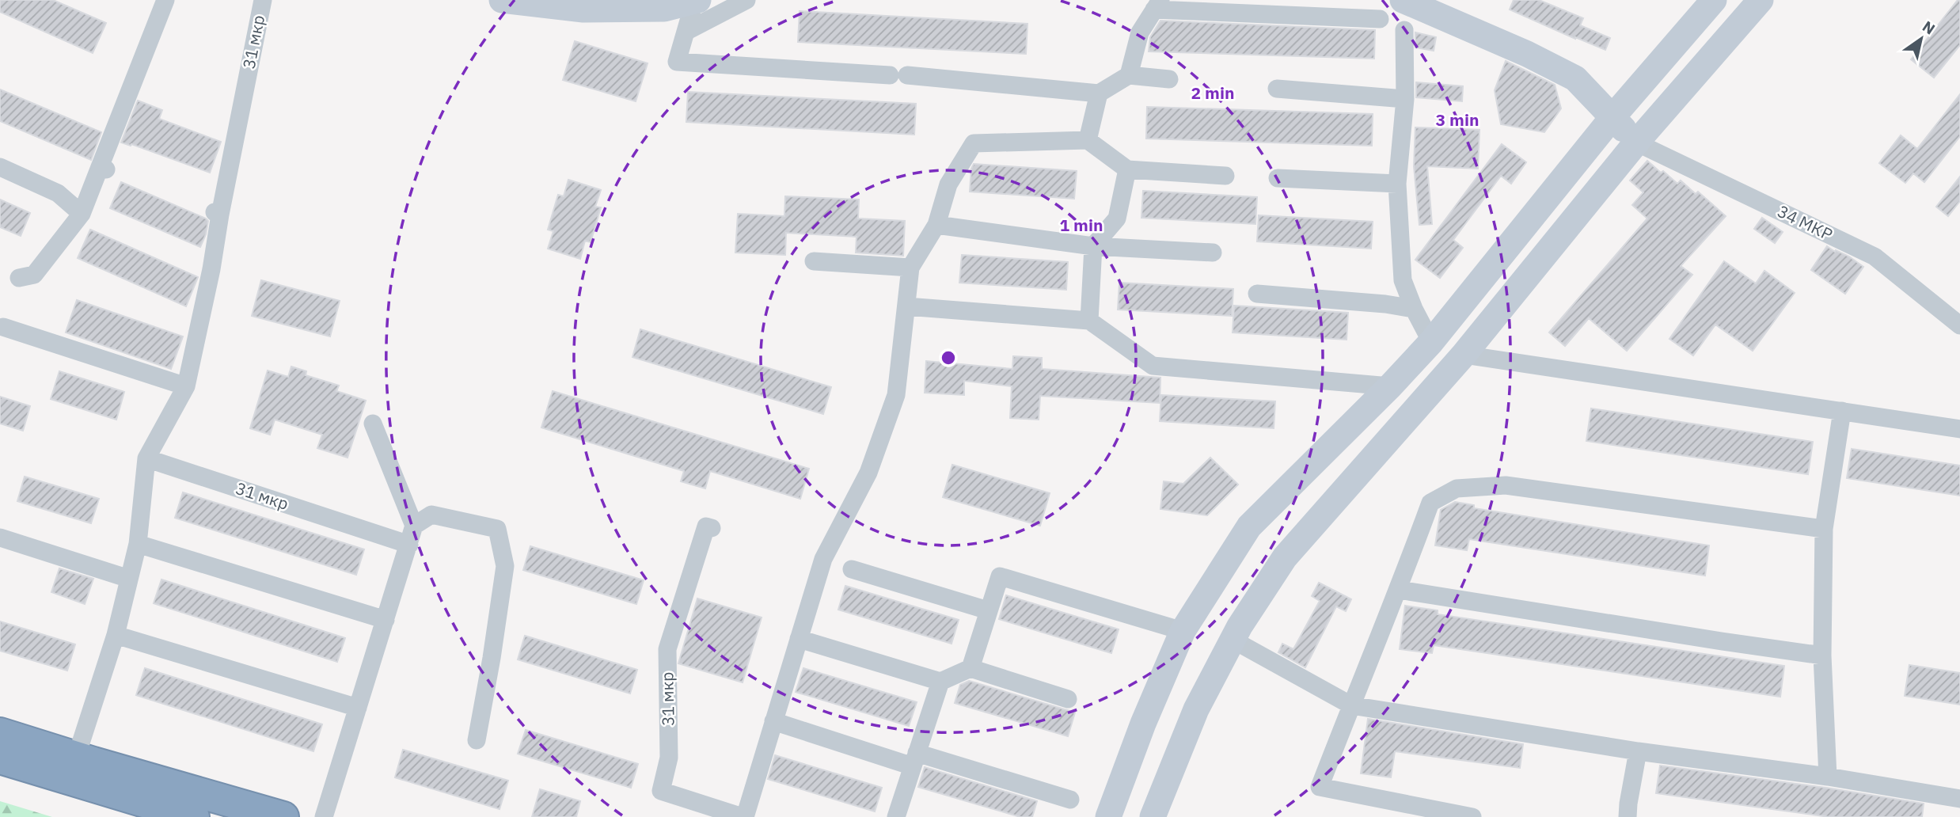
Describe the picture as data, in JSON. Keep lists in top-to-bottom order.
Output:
{
  "streets": {
    "street": ["31 мкр", "34 МКР"]
  },
  "north": "top right",
  "rings": ["2 min", "3 min", "1 min"]
}
